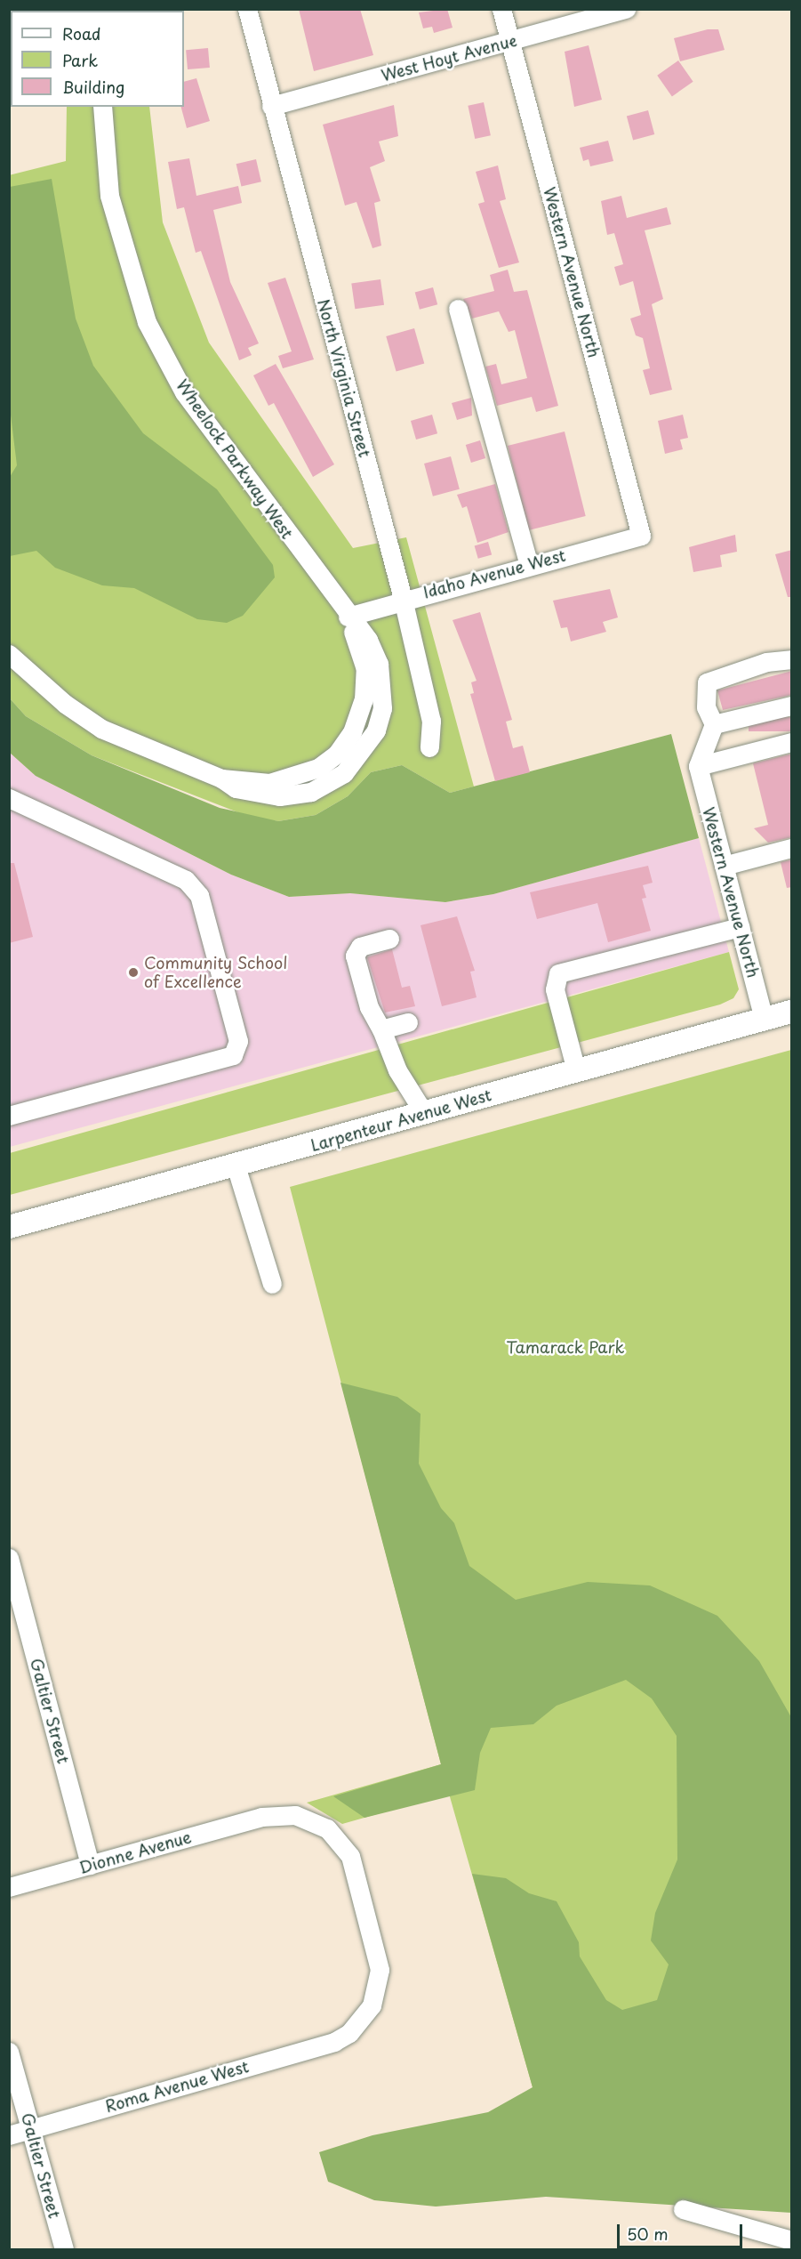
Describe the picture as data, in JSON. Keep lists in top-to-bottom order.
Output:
{
  "streets": {
    "main road": ["Larpenteur Avenue West"],
    "street": [
      "West Hoyt Avenue",
      "Western Avenue North",
      "North Virginia Street",
      "Wheelock Parkway West",
      "Idaho Avenue West",
      "Galtier Street",
      "Dionne Avenue",
      "Roma Avenue West"
    ]
  },
  "crossings": [
    ["West Hoyt Avenue", "Western Avenue North"],
    ["West Hoyt Avenue", "North Virginia Street"],
    ["Western Avenue North", "Idaho Avenue West"],
    ["Western Avenue North", "Larpenteur Avenue West"],
    ["North Virginia Street", "Idaho Avenue West"],
    ["Wheelock Parkway West", "Idaho Avenue West"],
    ["Galtier Street", "Dionne Avenue"],
    ["Galtier Street", "Roma Avenue West"],
    ["Dionne Avenue", "Roma Avenue West"]
  ],
  "parks": ["Tamarack Park"],
  "places": ["Community School of Excellence"],
  "legend": ["Road", "Park", "Building"],
  "scale_bar": "50 m"
}
